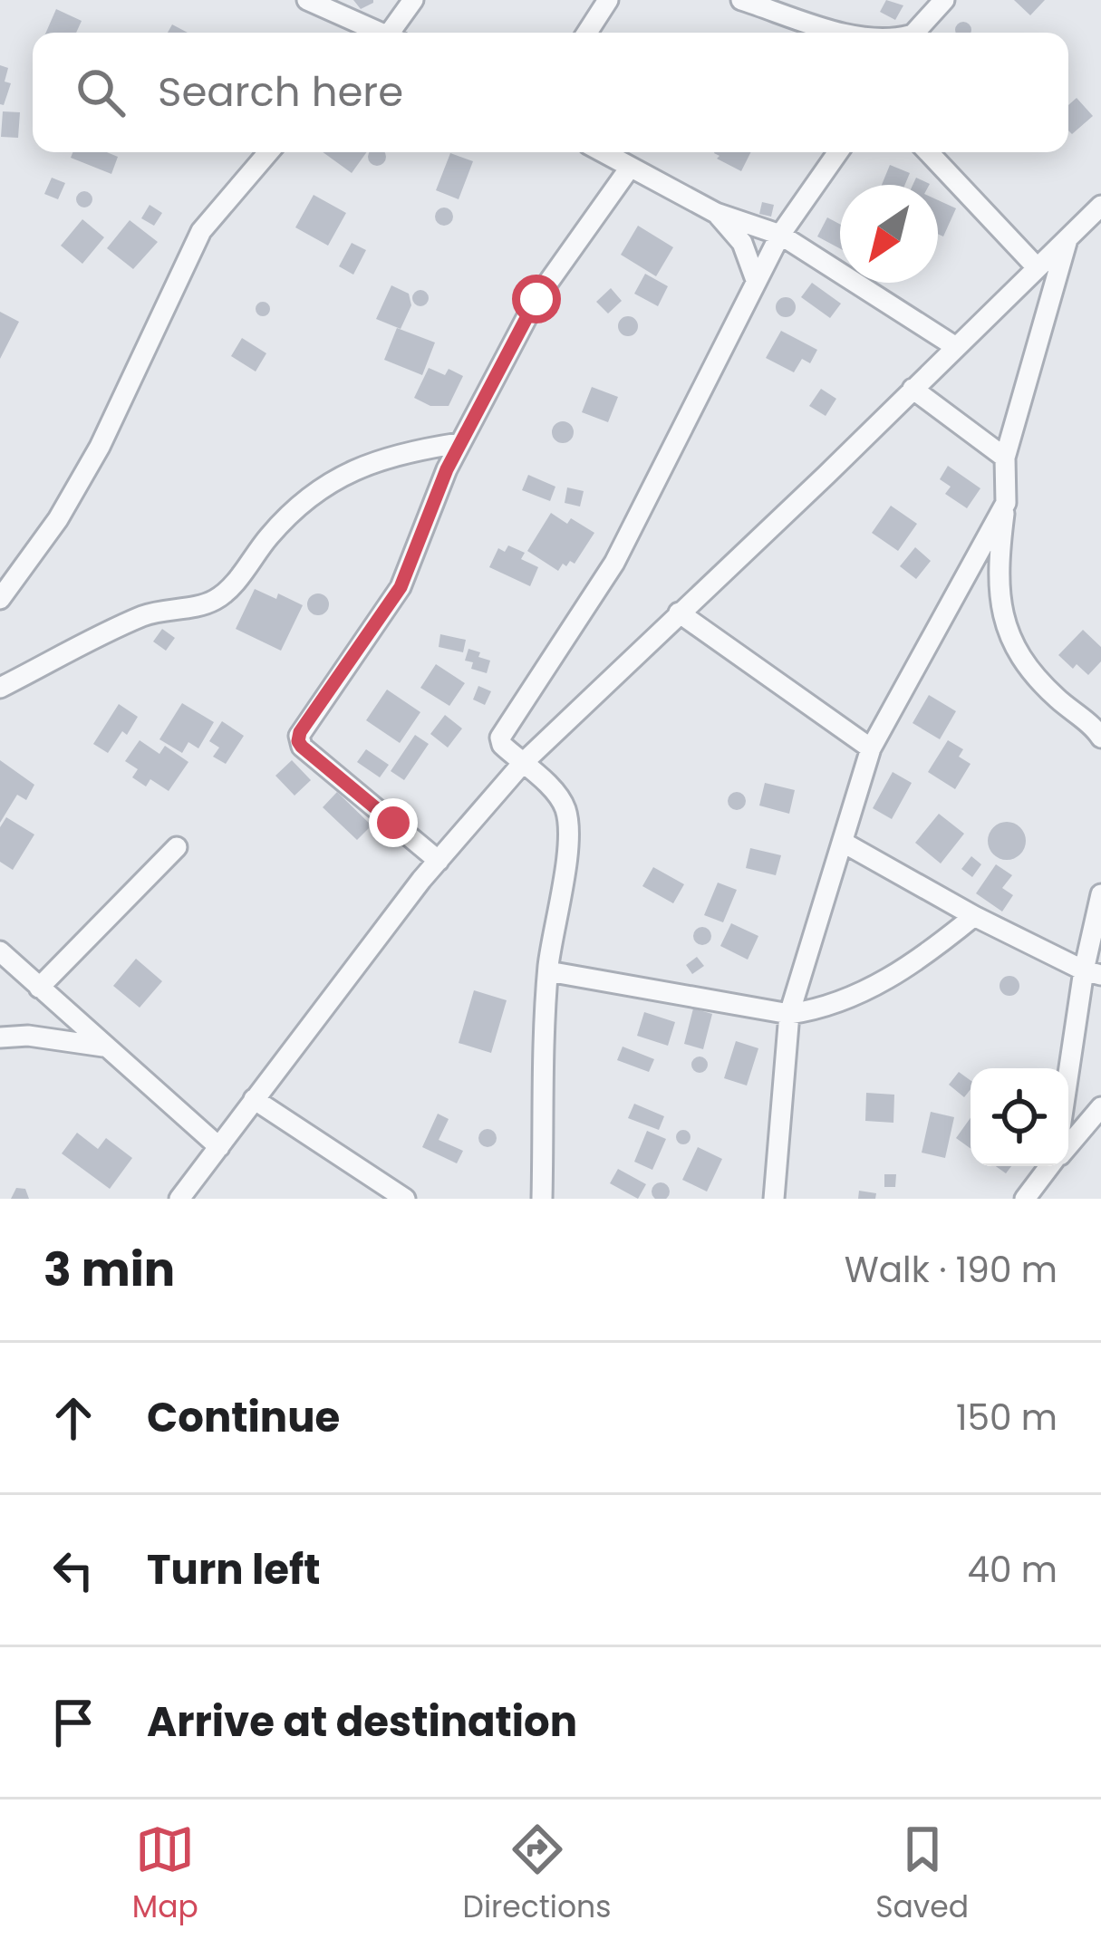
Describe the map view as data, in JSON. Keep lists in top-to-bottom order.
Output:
{
  "north": "bottom left",
  "page": {
    "search": "Search here",
    "heading": ["3 min", "Walk · 190 m"],
    "list": [
      ["Continue", "150 m"],
      ["Turn left", "40 m"],
      "Arrive at destination"
    ],
    "nav": ["Map", "Directions", "Saved"]
  }
}
